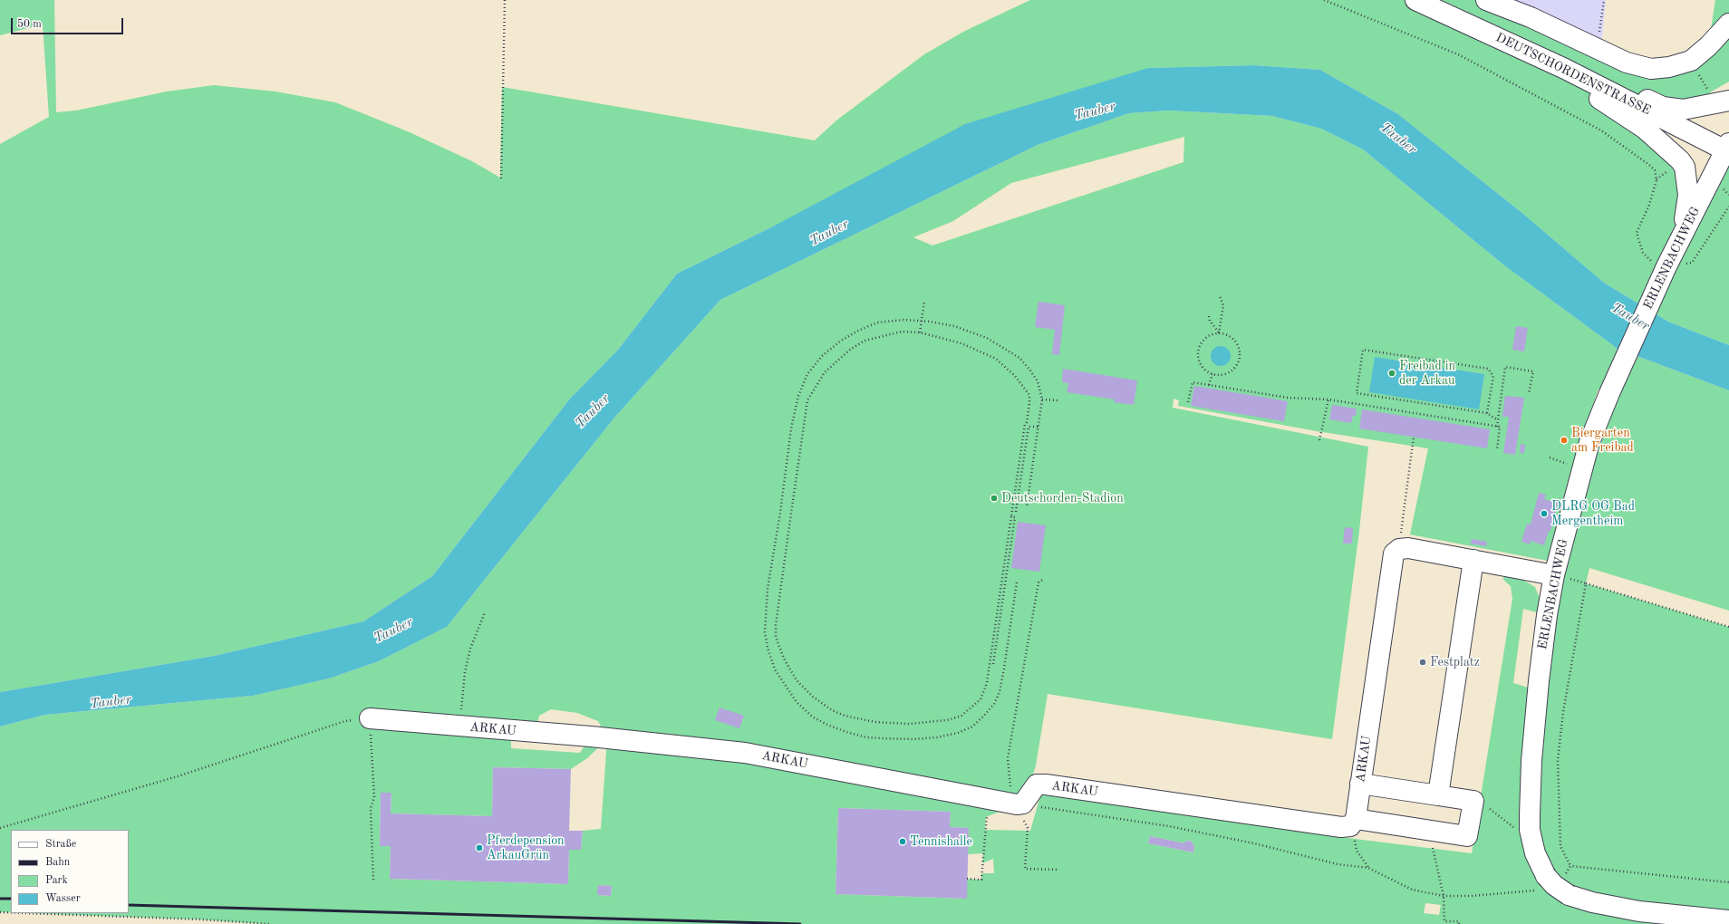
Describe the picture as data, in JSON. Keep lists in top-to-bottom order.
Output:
{
  "streets": {
    "street": ["DEUTSCHORDENSTRASSE", "ERLENBACHWEG", "ARKAU"]
  },
  "crossings": [
    ["DEUTSCHORDENSTRASSE", "ERLENBACHWEG"]
  ],
  "water": ["Tauber"],
  "places": [
    "Freibad in der Arkau",
    "Biergarten am Freibad",
    "Deutschorden-Stadion",
    "DLRG OG Bad Mergentheim",
    "Festplatz",
    "Tennishalle",
    "Pferdepension ArkauGrün"
  ],
  "legend": [
    "Straße",
    "Bahn",
    "Park",
    "Wasser"
  ],
  "scale_bar": "50 m"
}
